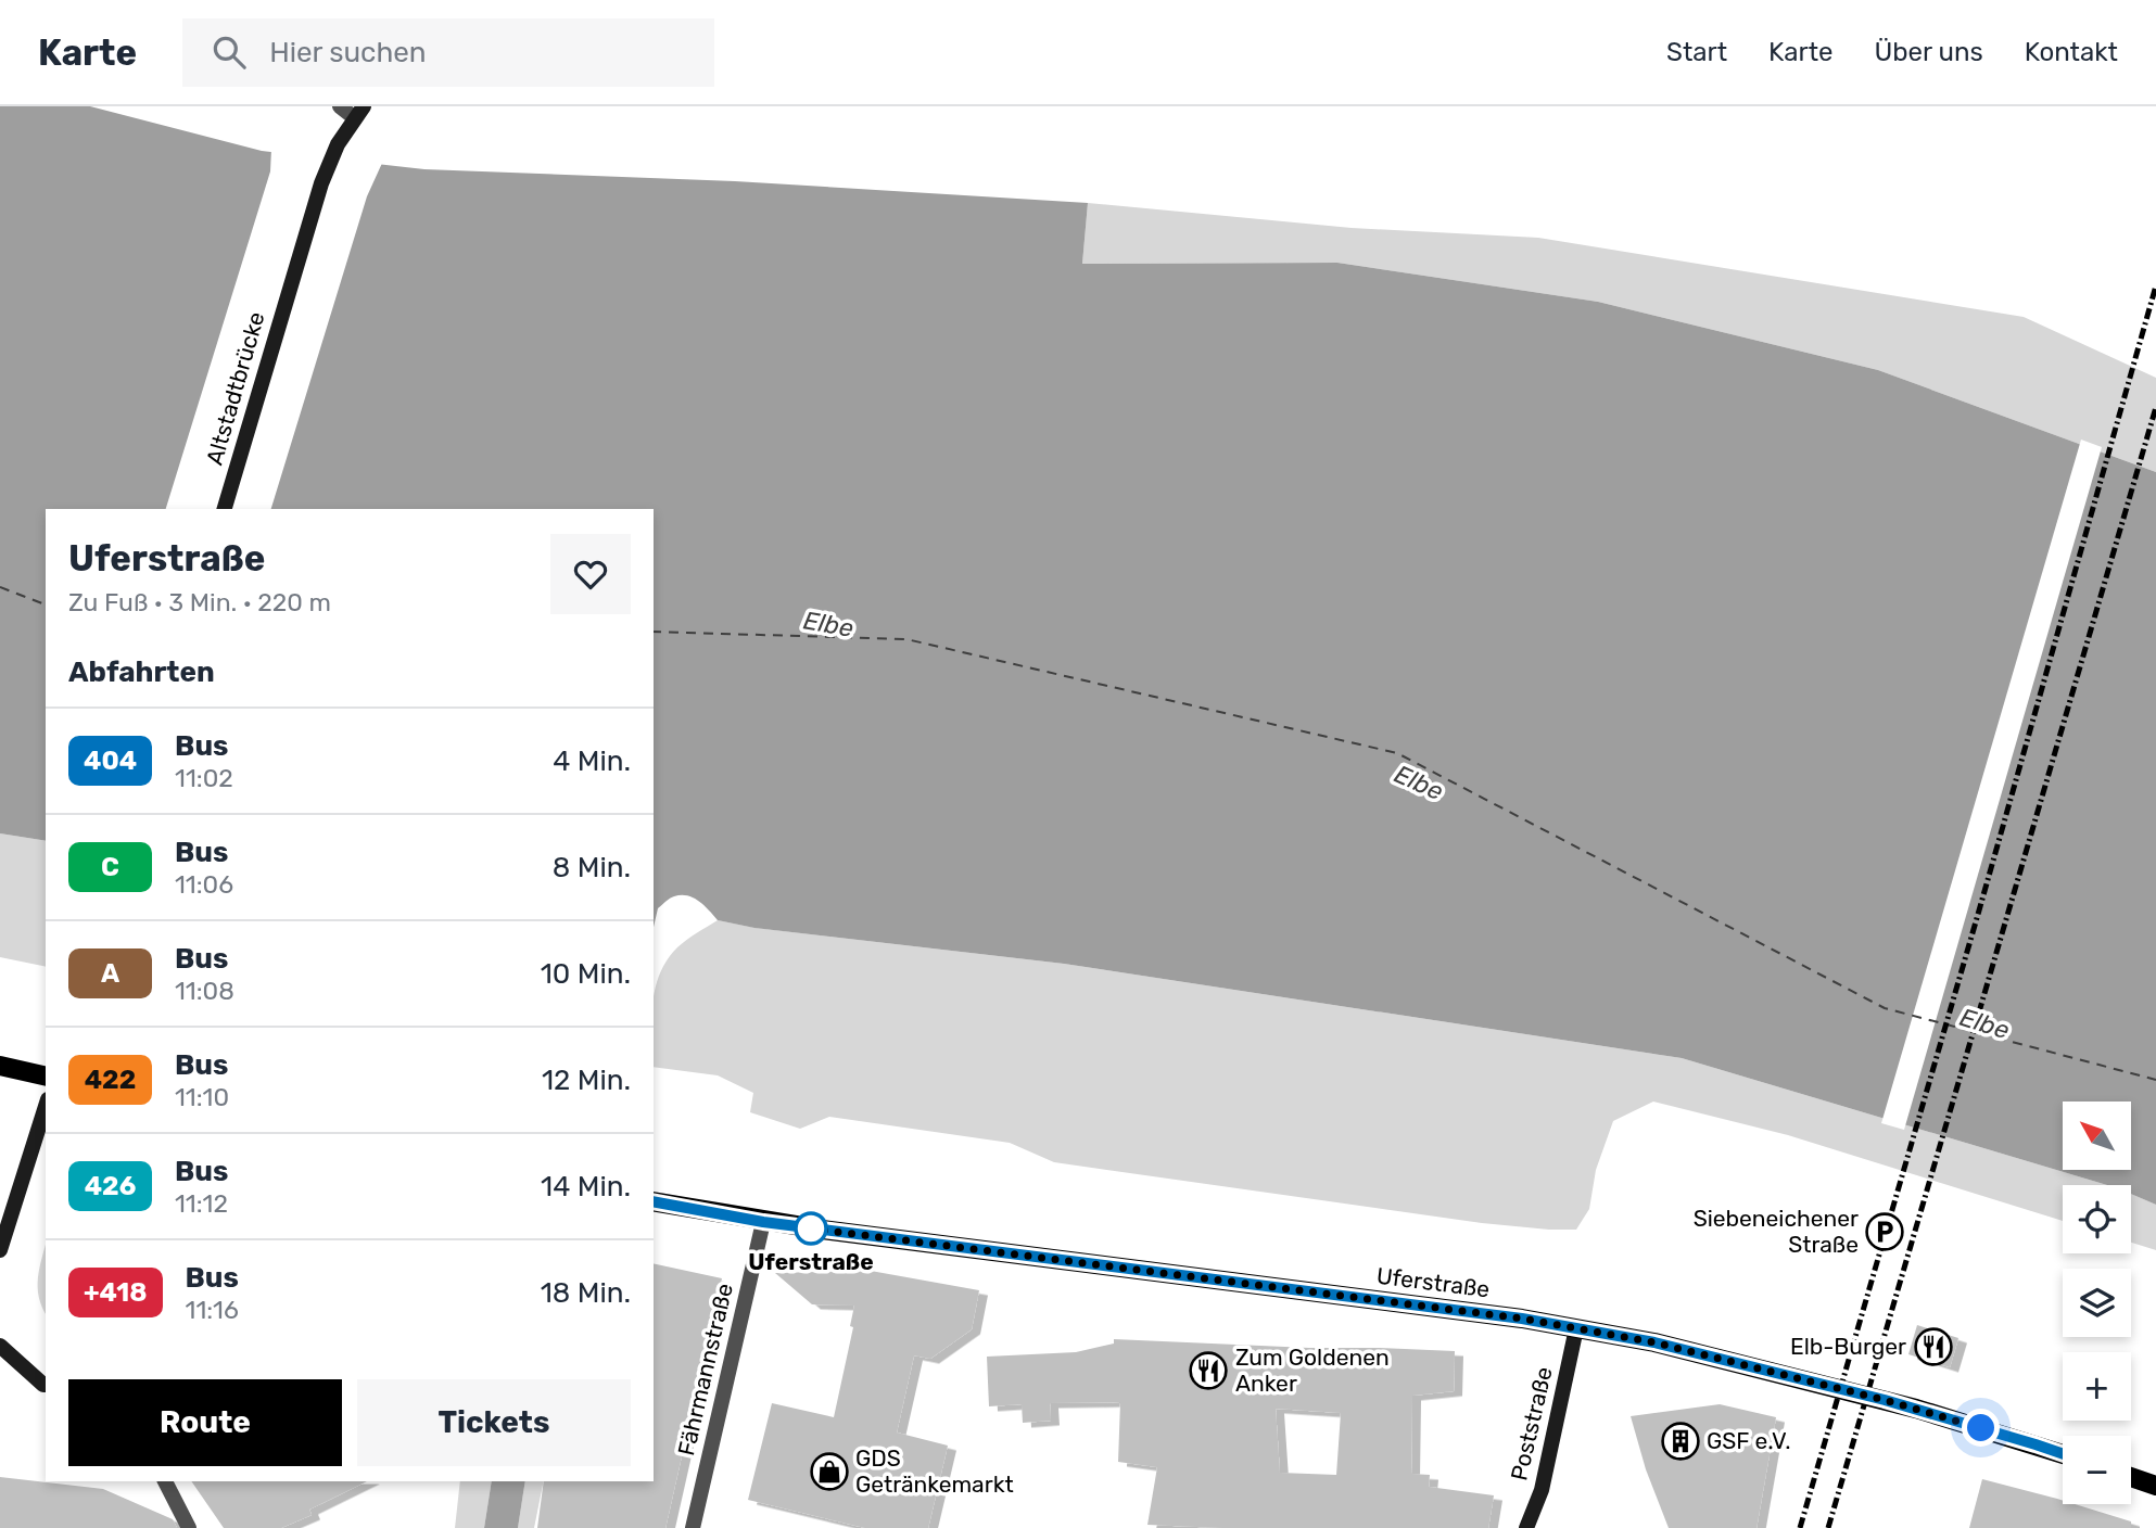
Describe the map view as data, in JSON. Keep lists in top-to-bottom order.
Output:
{
  "streets": {
    "main road": ["Altstadtbrücke", "Uferstraße", "Poststraße"],
    "street": ["Fährmannstraße"]
  },
  "crossings": [
    ["Uferstraße", "Fährmannstraße"],
    ["Uferstraße", "Poststraße"]
  ],
  "water": ["Elbe"],
  "places": {
    "other": ["Uferstraße"],
    "parking": ["Siebeneichener Straße"],
    "restaurant": ["Elb-Burger", "Zum Goldenen Anker"],
    "building": ["GSF e.V."],
    "shop": ["GDS Getränkemarkt"]
  },
  "lines": ["bus line 404"],
  "north": "top left",
  "page": {
    "header": "Karte",
    "search": "Hier suchen",
    "nav": [
      "Start",
      "Karte",
      "Über uns",
      "Kontakt"
    ],
    "heading": [
      ["Uferstraße", "Zu Fuß · 3 Min. · 220 m"],
      "Abfahrten"
    ],
    "list": [
      {
        "mark": "404",
        "name": "Bus",
        "note": "11:02",
        "value": "4 Min."
      },
      {
        "mark": "C",
        "name": "Bus",
        "note": "11:06",
        "value": "8 Min."
      },
      {
        "mark": "A",
        "name": "Bus",
        "note": "11:08",
        "value": "10 Min."
      },
      {
        "mark": "422",
        "name": "Bus",
        "note": "11:10",
        "value": "12 Min."
      },
      {
        "mark": "426",
        "name": "Bus",
        "note": "11:12",
        "value": "14 Min."
      },
      {
        "mark": "+418",
        "name": "Bus",
        "note": "11:16",
        "value": "18 Min."
      }
    ],
    "map_buttons": ["+", "−"],
    "buttons": ["Route", "Tickets"]
  }
}
